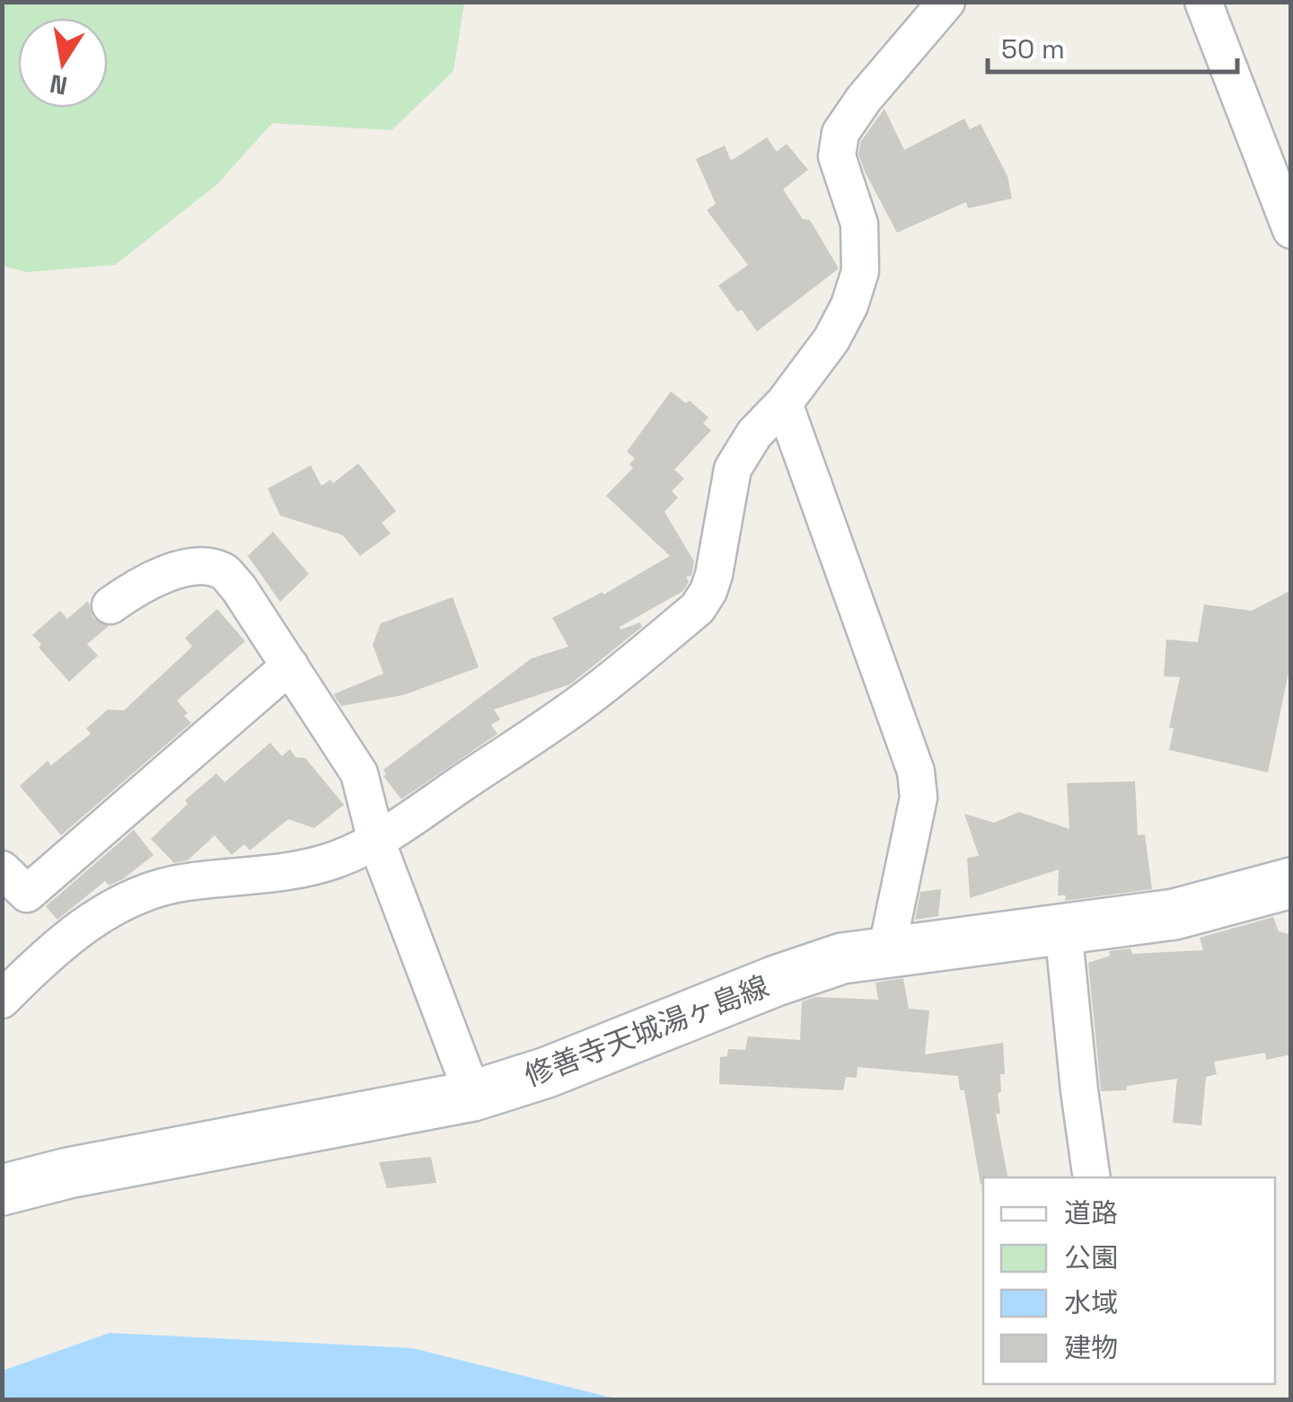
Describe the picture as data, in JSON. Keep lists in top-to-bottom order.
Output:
{
  "streets": {
    "main road": ["修善寺天城湯ヶ島線"]
  },
  "legend": [
    "道路",
    "公園",
    "水域",
    "建物"
  ],
  "scale_bar": "50 m",
  "north": "bottom"
}
